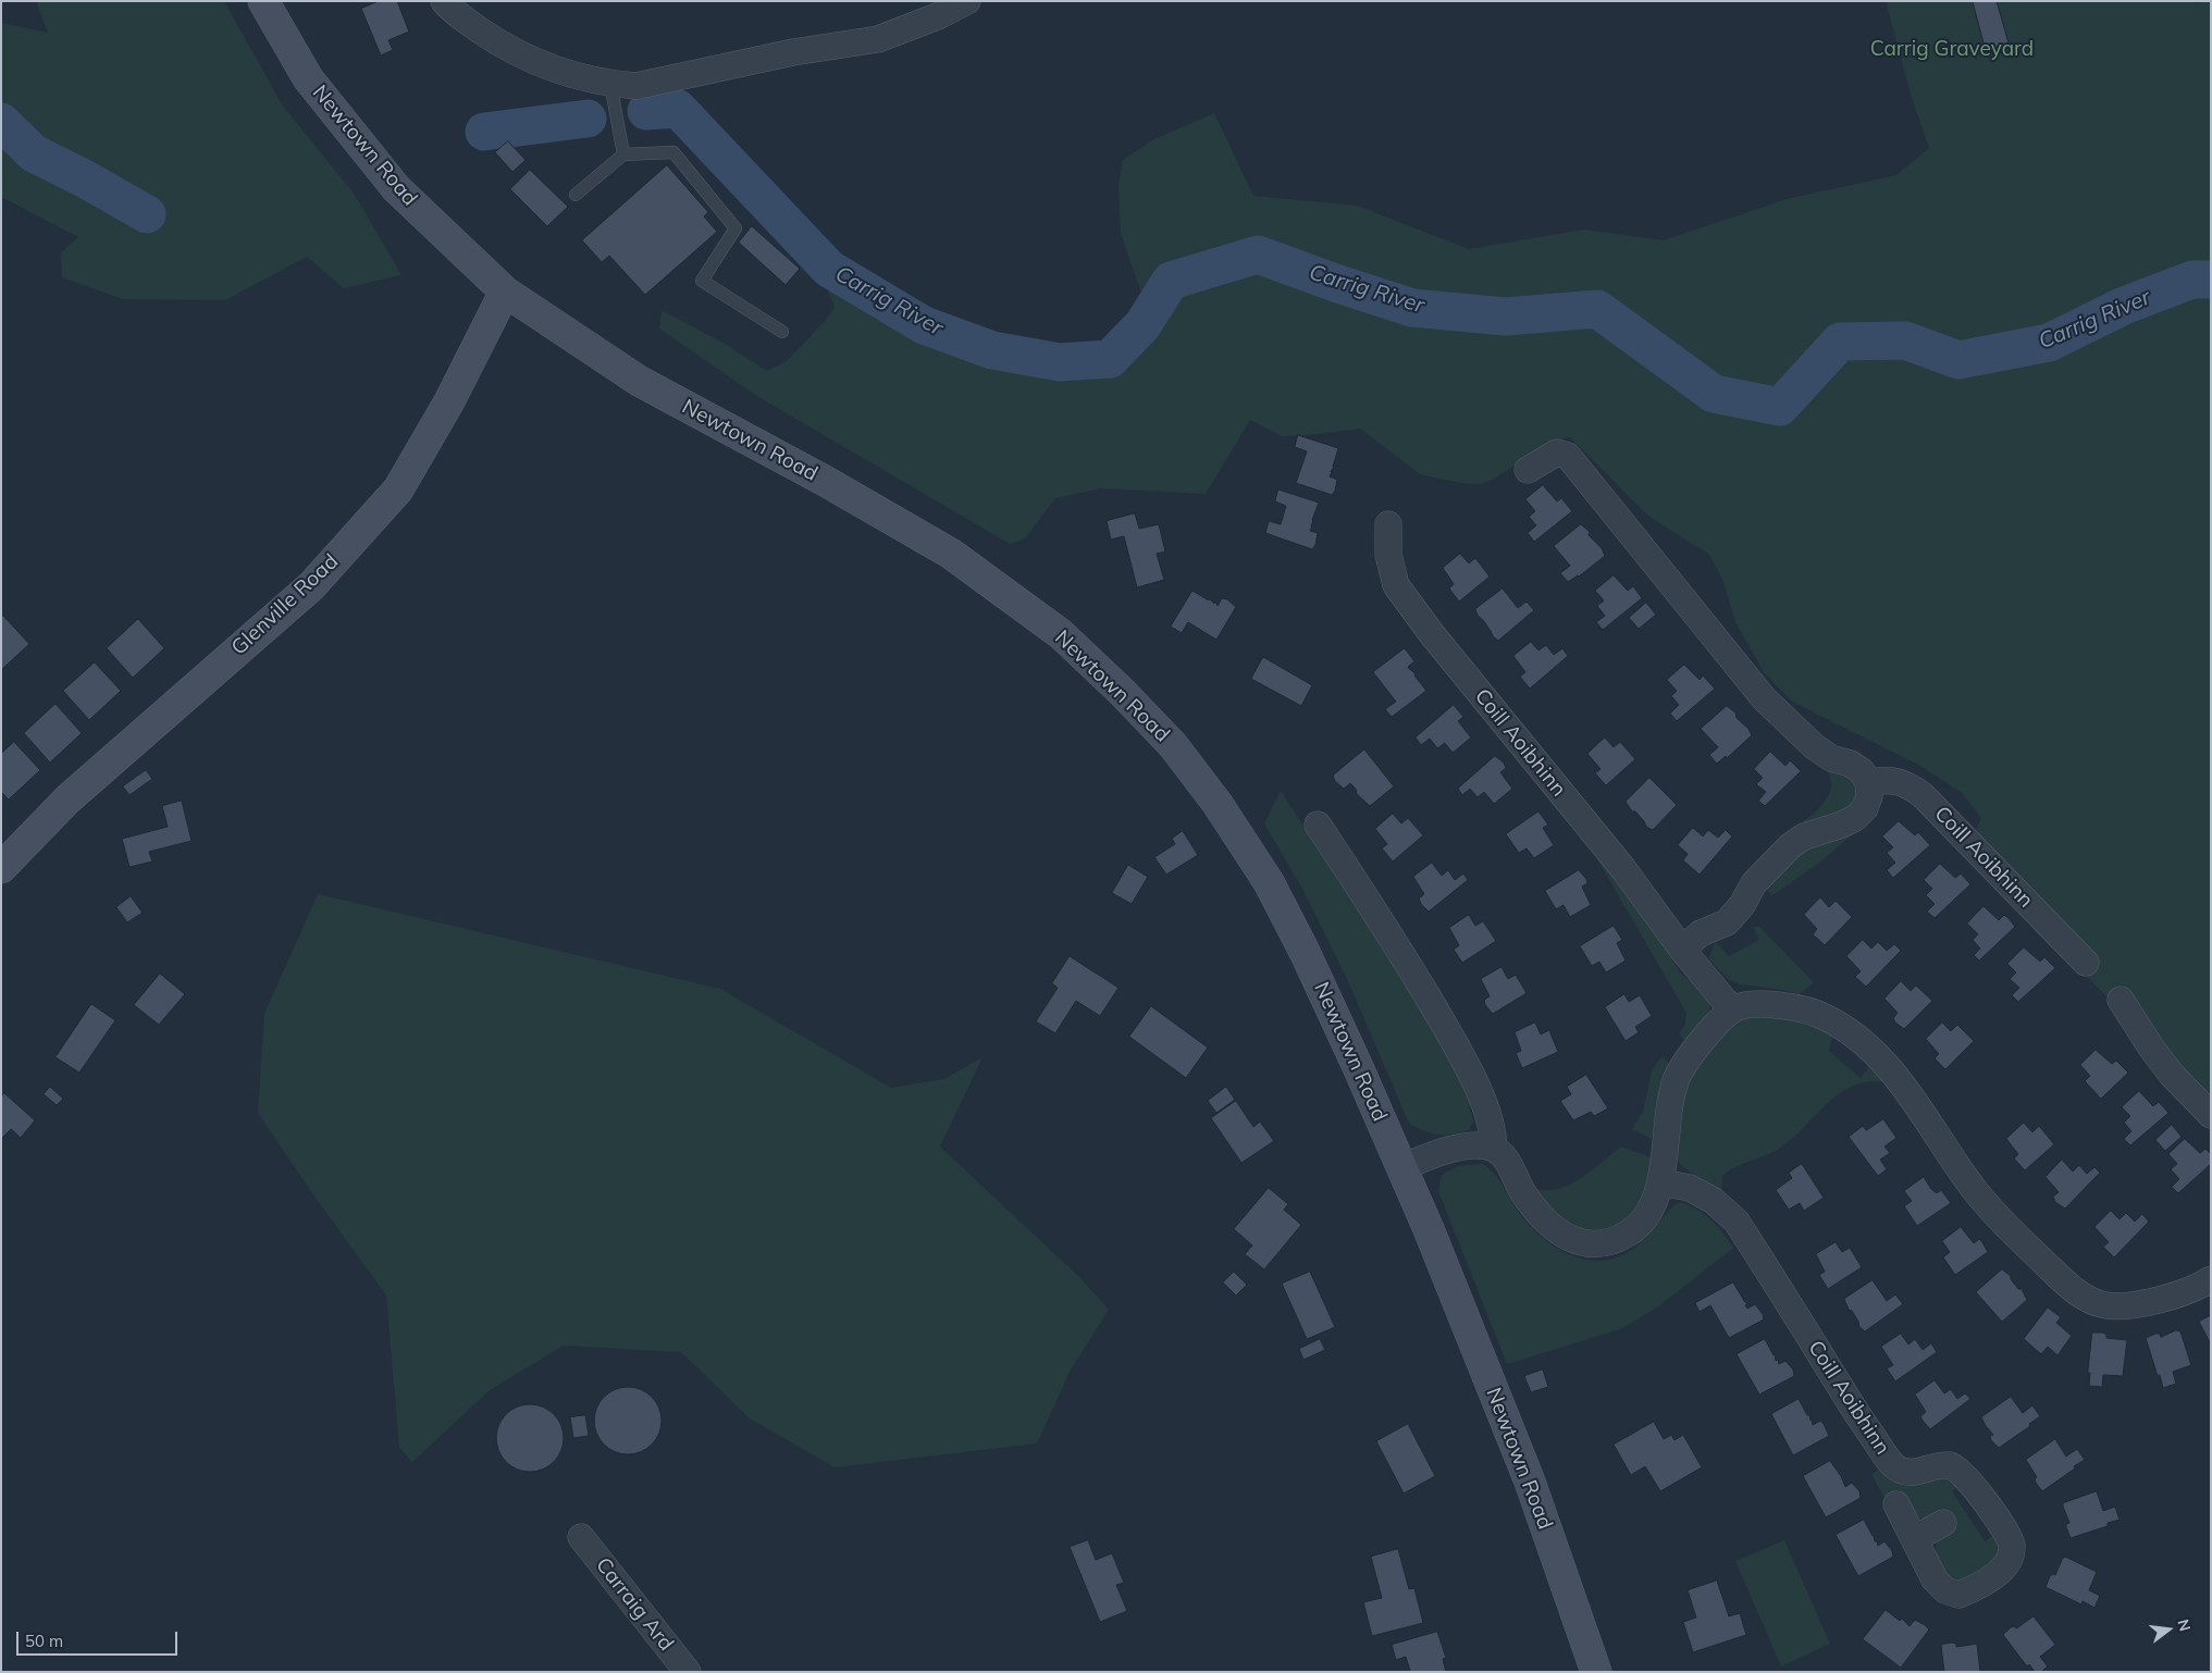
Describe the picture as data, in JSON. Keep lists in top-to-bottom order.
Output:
{
  "streets": {
    "main road": ["Newtown Road", "Glenville Road"],
    "street": ["Coill Aoibhinn", "Carraig Ard"]
  },
  "crossings": [
    ["Newtown Road", "Glenville Road"]
  ],
  "water": ["Carrig River"],
  "parks": ["Carrig Graveyard"],
  "scale_bar": "50 m",
  "north": "right"
}
